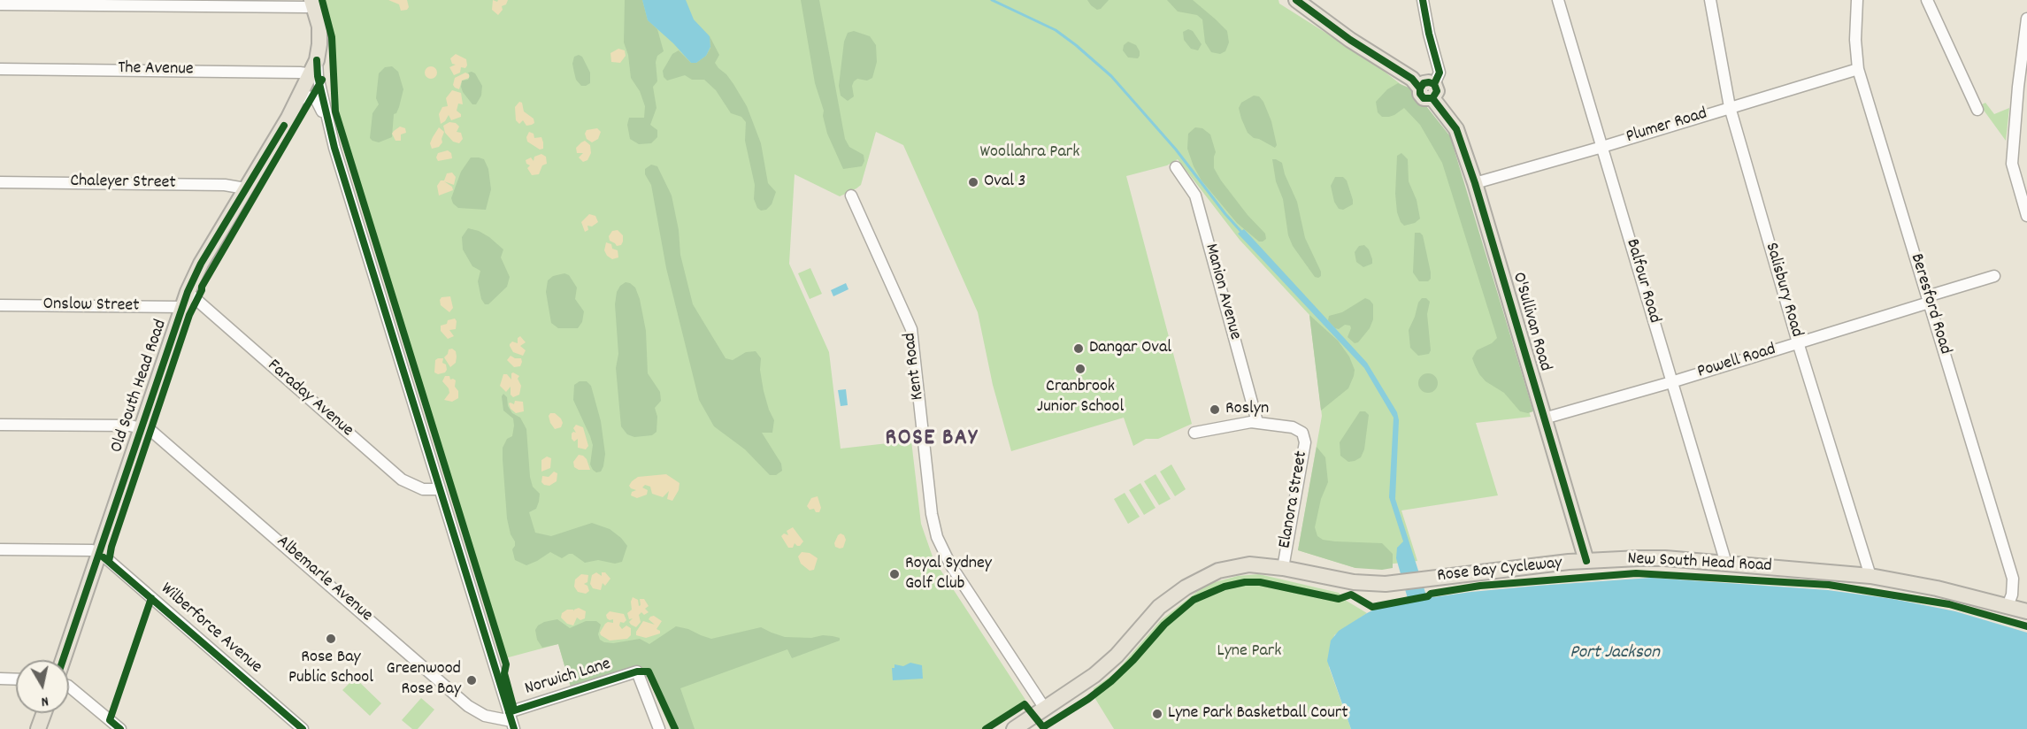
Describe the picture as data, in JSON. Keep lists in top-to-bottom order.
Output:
{
  "streets": {
    "main road": ["O'Sullivan Road", "Old South Head Road", "New South Head Road"],
    "street": [
      "The Avenue",
      "Plumer Road",
      "Chaleyer Street",
      "Balfour Road",
      "Salisbury Road",
      "Manion Avenue",
      "Beresford Road",
      "Onslow Street",
      "Powell Road",
      "Kent Road",
      "Faraday Avenue",
      "Elanora Street",
      "Albemarle Avenue",
      "Wilberforce Avenue",
      "Norwich Lane"
    ],
    "cycle path": ["Rose Bay Cycleway"]
  },
  "crossings": [
    ["The Avenue", "Old South Head Road"],
    ["Plumer Road", "Balfour Road"],
    ["Plumer Road", "Salisbury Road"],
    ["Plumer Road", "Beresford Road"],
    ["Plumer Road", "O'Sullivan Road"],
    ["Chaleyer Street", "Old South Head Road"],
    ["Balfour Road", "Powell Road"],
    ["Balfour Road", "New South Head Road"],
    ["Salisbury Road", "Powell Road"],
    ["Salisbury Road", "New South Head Road"],
    ["Manion Avenue", "Elanora Street"],
    ["Beresford Road", "Powell Road"],
    ["Beresford Road", "New South Head Road"],
    ["Onslow Street", "Old South Head Road"],
    ["O'Sullivan Road", "Powell Road"],
    ["O'Sullivan Road", "New South Head Road"],
    ["Kent Road", "New South Head Road"],
    ["Old South Head Road", "Faraday Avenue"],
    ["Old South Head Road", "Albemarle Avenue"],
    ["Old South Head Road", "Wilberforce Avenue"],
    ["Elanora Street", "New South Head Road"],
    ["Albemarle Avenue", "Norwich Lane"]
  ],
  "districts": ["ROSE BAY"],
  "water": ["Port Jackson"],
  "parks": ["Woollahra Park", "Lyne Park"],
  "places": [
    "Oval 3",
    "Dangar Oval",
    "Cranbrook Junior School",
    "Roslyn",
    "Royal Sydney Golf Club",
    "Rose Bay Public School",
    "Greenwood Rose Bay",
    "Lyne Park Basketball Court"
  ],
  "north": "bottom"
}
